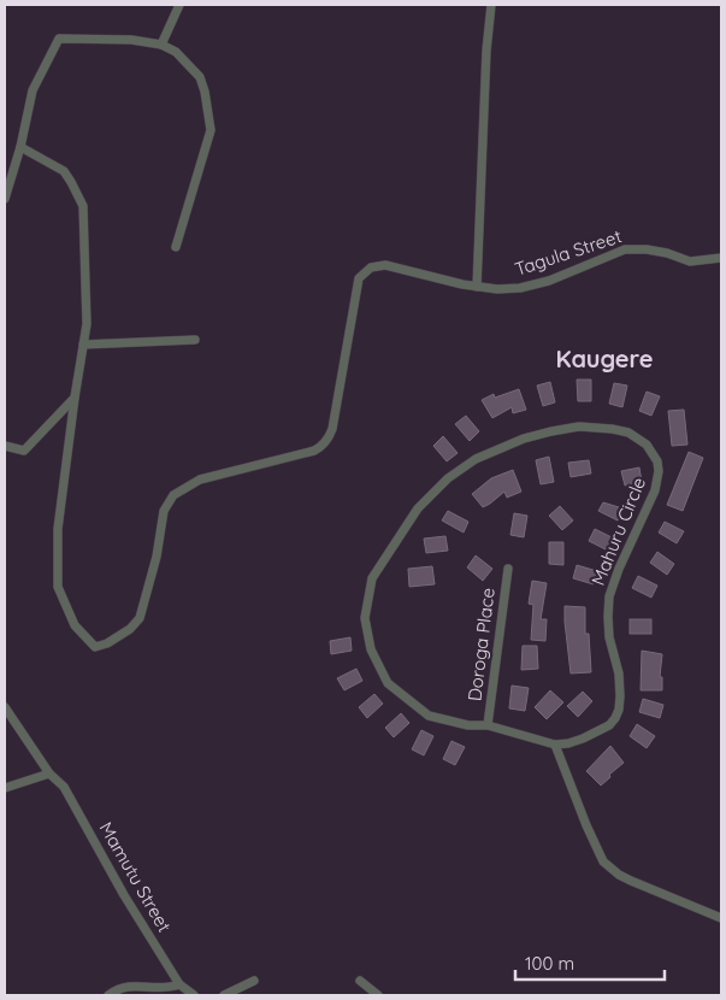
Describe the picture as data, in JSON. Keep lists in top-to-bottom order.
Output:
{
  "streets": {
    "street": [
      "Tagula Street",
      "Mahuru Circle",
      "Doroga Place",
      "Mamutu Street"
    ]
  },
  "crossings": [
    ["Mahuru Circle", "Doroga Place"]
  ],
  "districts": ["Kaugere"],
  "scale_bar": "100 m"
}
